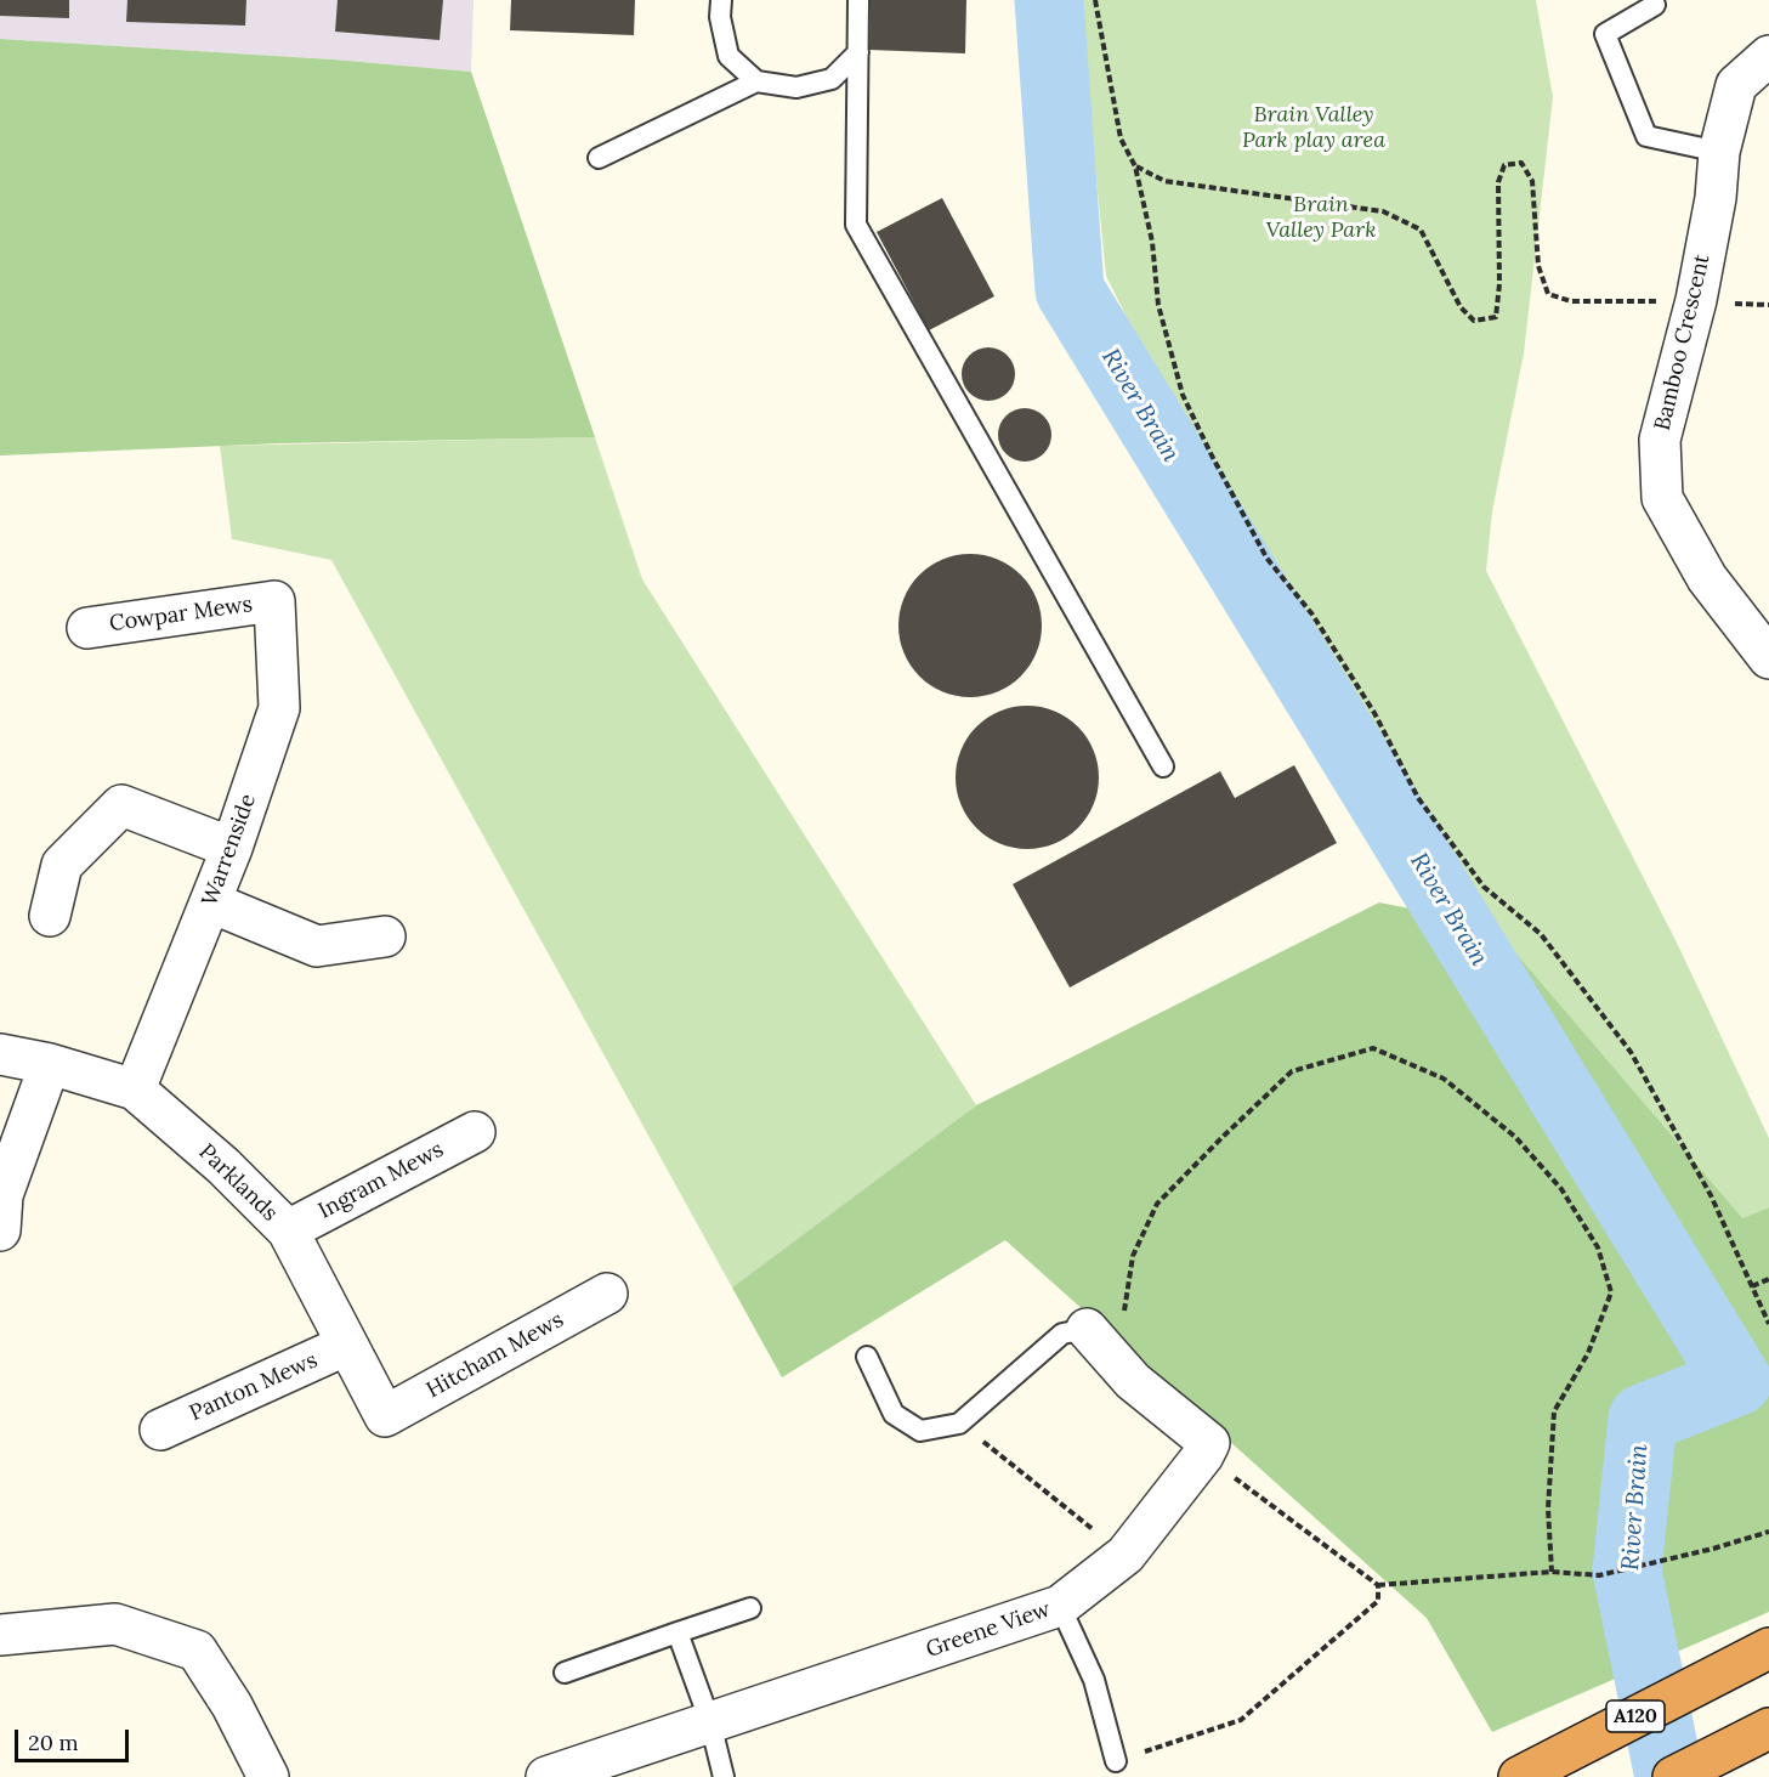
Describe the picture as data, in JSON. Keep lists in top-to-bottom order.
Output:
{
  "streets": {
    "highway": ["A120"],
    "street": [
      "Bamboo Crescent",
      "Cowpar Mews",
      "Warrenside",
      "Ingram Mews",
      "Parklands",
      "Hitcham Mews",
      "Panton Mews",
      "Greene View"
    ]
  },
  "crossings": [
    ["Cowpar Mews", "Warrenside"],
    ["Warrenside", "Parklands"],
    ["Ingram Mews", "Parklands"],
    ["Parklands", "Hitcham Mews"],
    ["Parklands", "Panton Mews"]
  ],
  "water": ["River Brain"],
  "parks": ["Brain Valley Park play area", "Brain Valley Park"],
  "scale_bar": "20 m"
}
